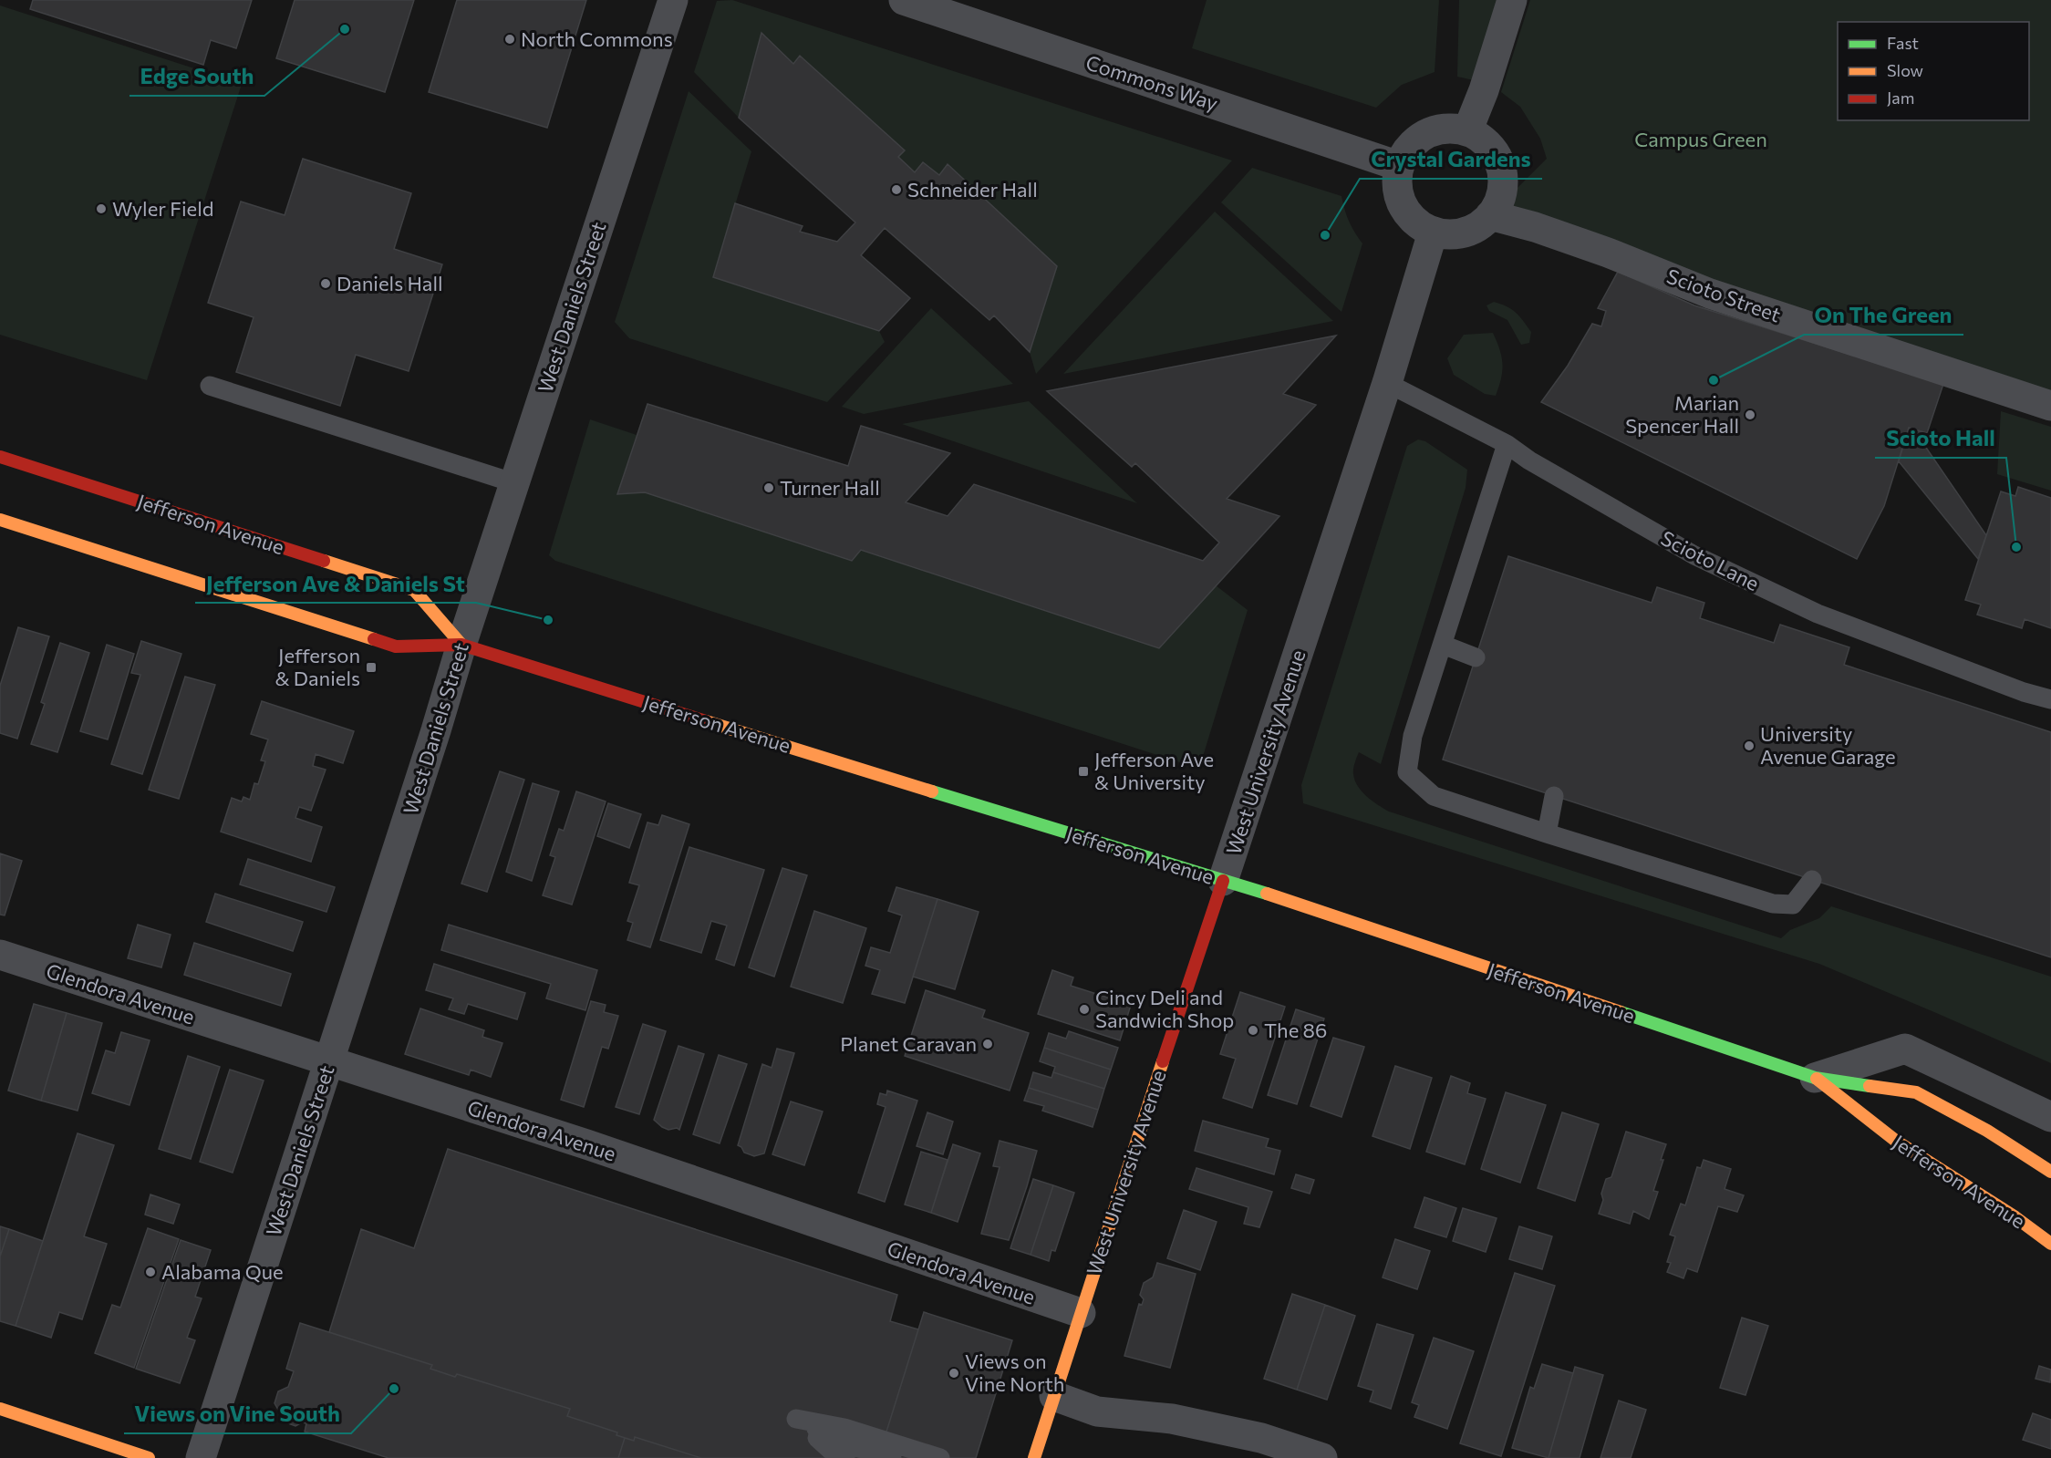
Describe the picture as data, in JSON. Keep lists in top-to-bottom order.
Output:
{
  "streets": {
    "main road": ["Jefferson Avenue", "West University Avenue"],
    "street": [
      "Commons Way",
      "Scioto Street",
      "West Daniels Street",
      "Glendora Avenue"
    ],
    "lane": ["Scioto Lane"]
  },
  "crossings": [
    ["Commons Way", "Scioto Street"],
    ["Commons Way", "West University Avenue"],
    ["Scioto Street", "West University Avenue"],
    ["West Daniels Street", "Jefferson Avenue"],
    ["West Daniels Street", "Glendora Avenue"],
    ["Jefferson Avenue", "West University Avenue"],
    ["Scioto Lane", "West University Avenue"],
    ["West University Avenue", "Glendora Avenue"]
  ],
  "parks": ["Campus Green"],
  "places": {
    "other": [
      "Edge South",
      "North Commons",
      "Schneider Hall",
      "Wyler Field",
      "Crystal Gardens",
      "Daniels Hall",
      "On The Green",
      "Marian Spencer Hall",
      "Turner Hall",
      "Scioto Hall",
      "Jefferson Ave & Daniels St",
      "University Avenue Garage",
      "Cincy Deli and Sandwich Shop",
      "The 86",
      "Planet Caravan",
      "Alabama Que",
      "Views on Vine North",
      "Views on Vine South"
    ],
    "transit": ["Jefferson & Daniels", "Jefferson Ave & University"]
  },
  "legend": ["Fast", "Slow", "Jam"]
}
